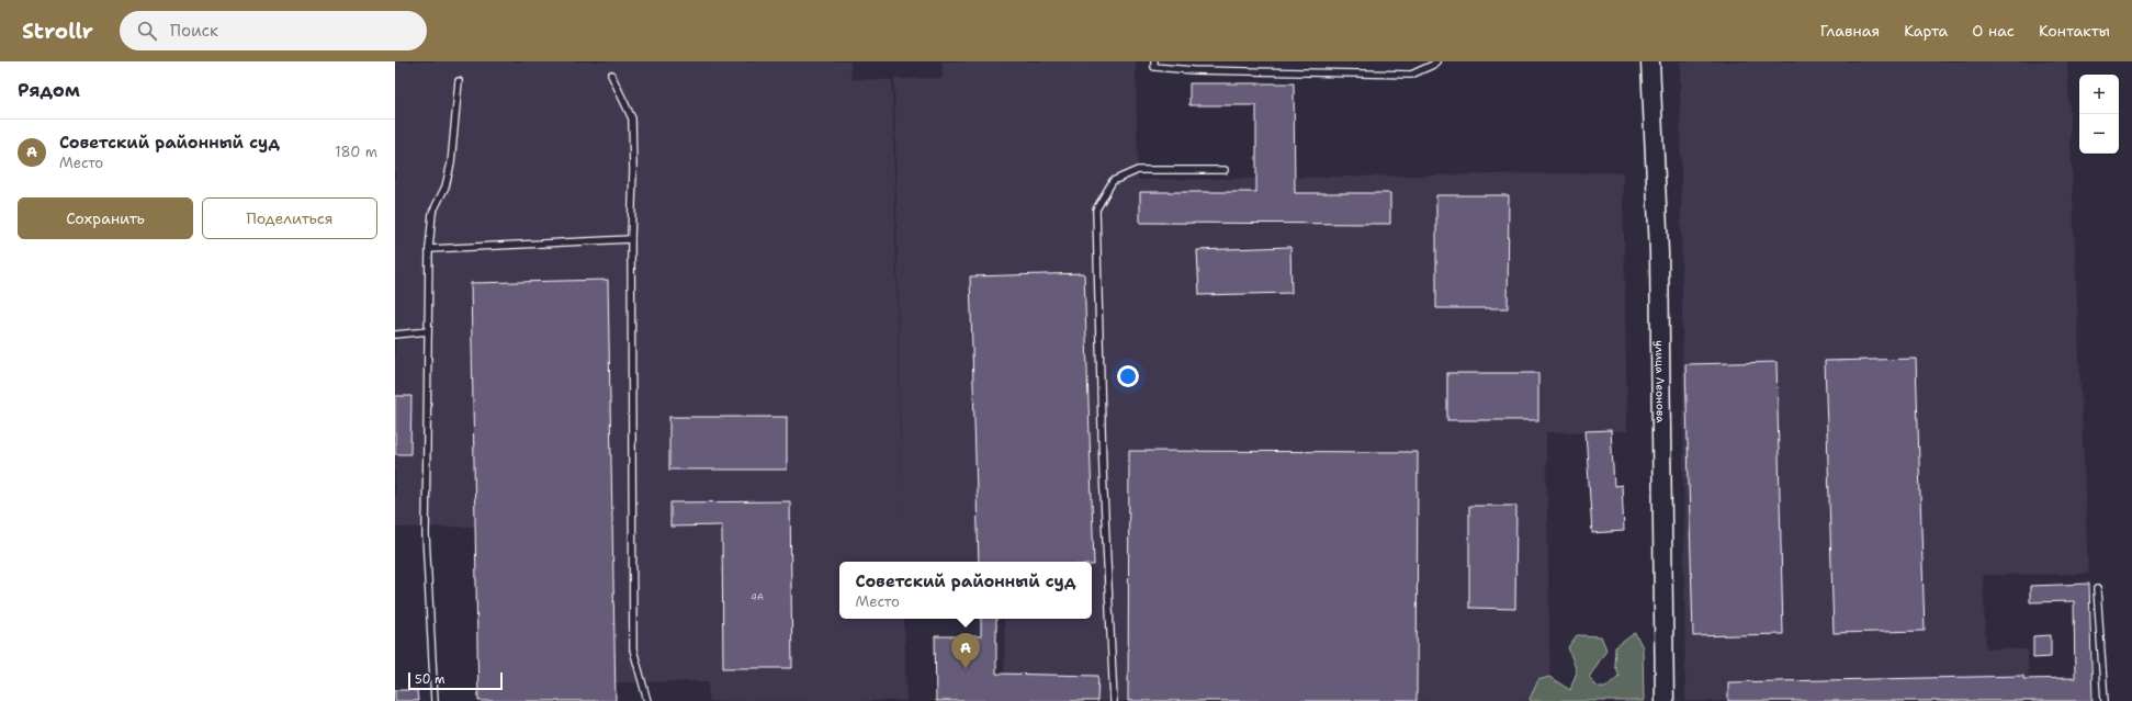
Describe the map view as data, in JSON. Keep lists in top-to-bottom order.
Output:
{
  "streets": {
    "street": ["улица Леонова"]
  },
  "house_numbers": ["4А"],
  "scale_bar": "50 m",
  "page": {
    "header": "Strollr",
    "search": "Поиск",
    "nav": [
      "Главная",
      "Карта",
      "О нас",
      "Контакты"
    ],
    "heading": "Рядом",
    "map_buttons": ["+", "−"],
    "list": [
      {
        "mark": "A",
        "name": "Советский районный суд",
        "note": "Место",
        "value": "180 m"
      }
    ],
    "buttons": ["Сохранить", "Поделиться"],
    "popup": ["Советский районный суд", "Место"],
    "pins": "A",
    "scale": "50 m"
  }
}
